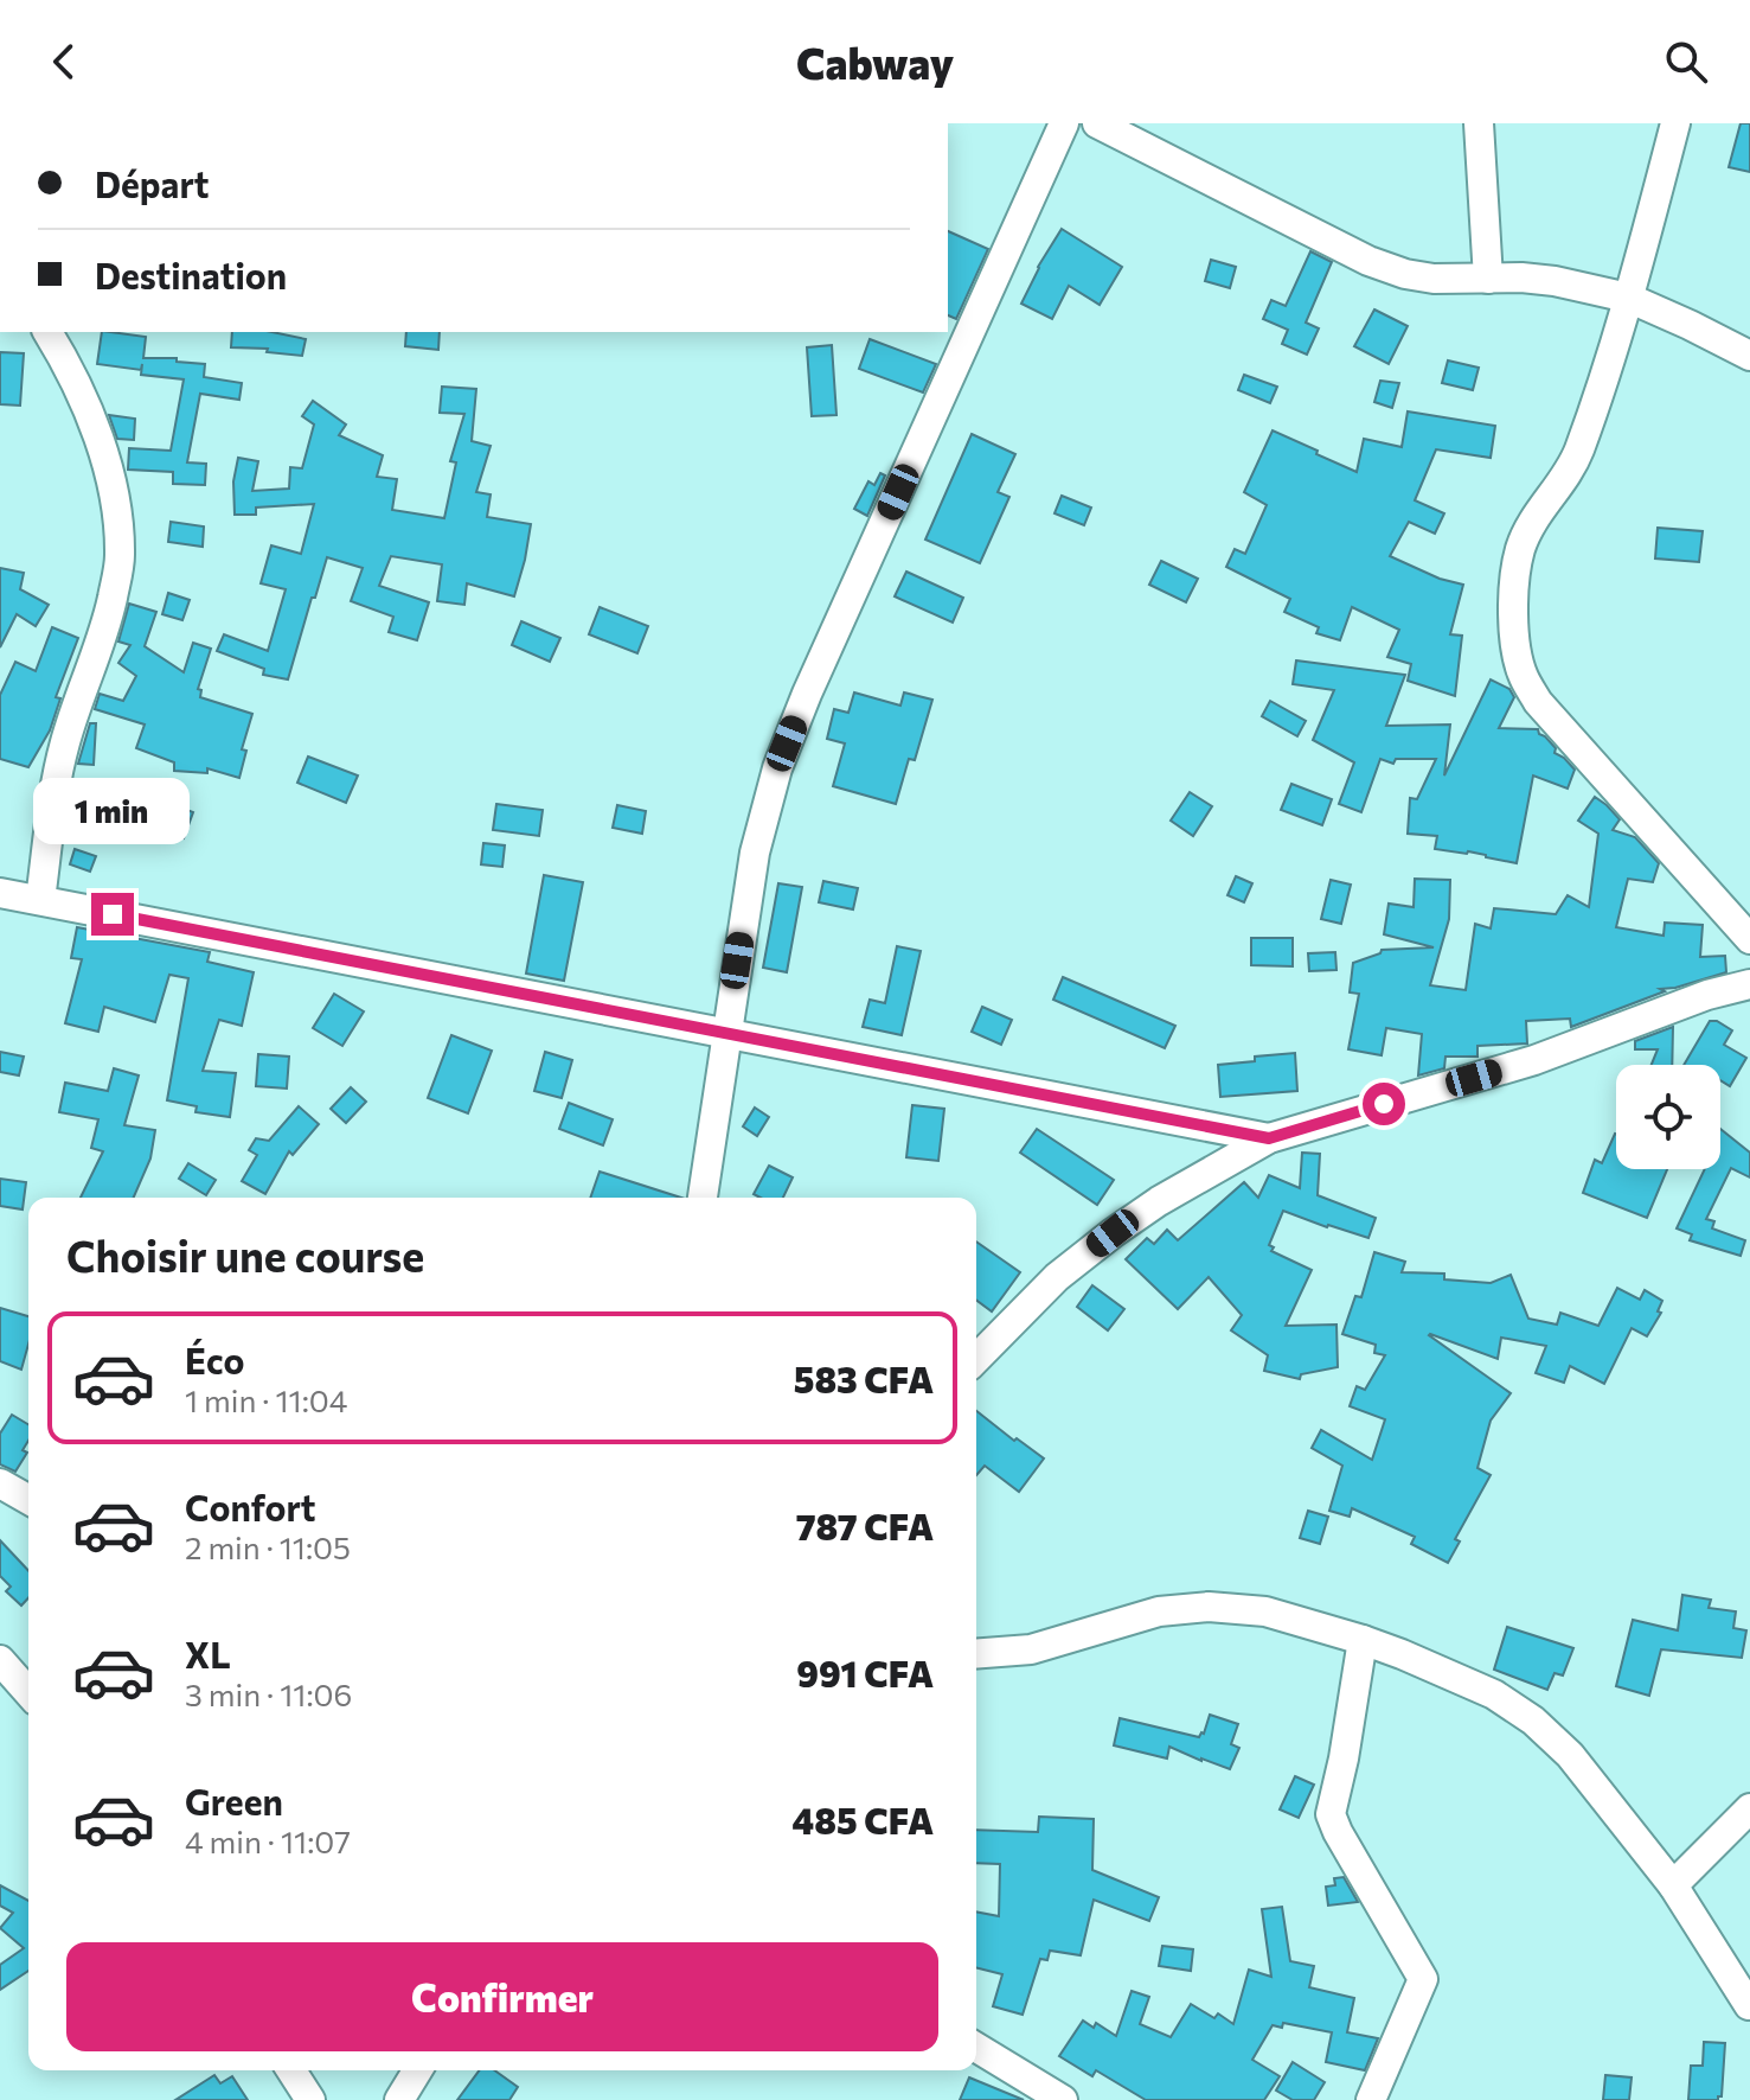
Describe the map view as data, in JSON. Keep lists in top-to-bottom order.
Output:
{
  "page": {
    "header": "Cabway",
    "banner": ["Départ", "Destination"],
    "bubble": "1 min",
    "heading": "Choisir une course",
    "list": [
      {
        "name": "Éco",
        "note": "1 min · 11:04",
        "value": "583 CFA"
      },
      {
        "name": "Confort",
        "note": "2 min · 11:05",
        "value": "787 CFA"
      },
      {
        "name": "XL",
        "note": "3 min · 11:06",
        "value": "991 CFA"
      },
      {
        "name": "Green",
        "note": "4 min · 11:07",
        "value": "485 CFA"
      }
    ],
    "buttons": "Confirmer"
  }
}
